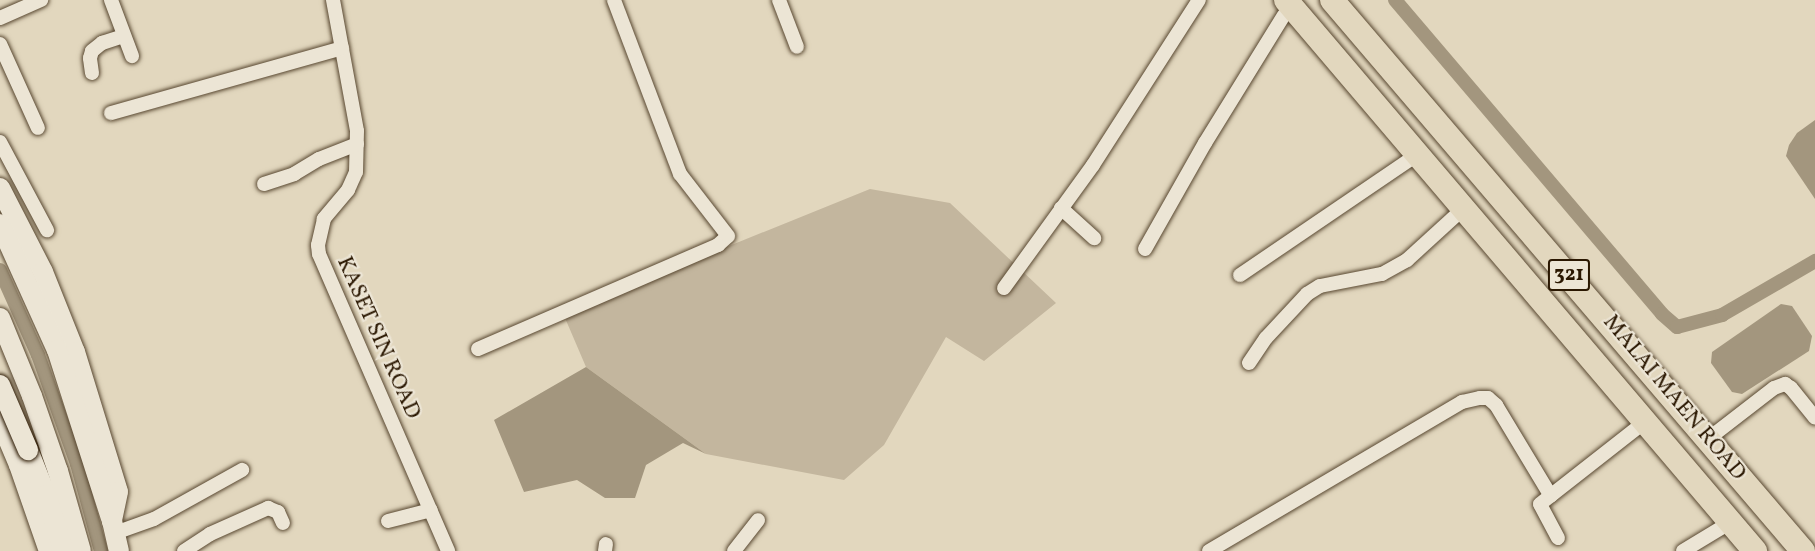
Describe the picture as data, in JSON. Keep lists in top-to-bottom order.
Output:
{
  "streets": {
    "highway": ["321", "MALAI MAEN ROAD"],
    "street": ["KASET SIN ROAD"]
  }
}
